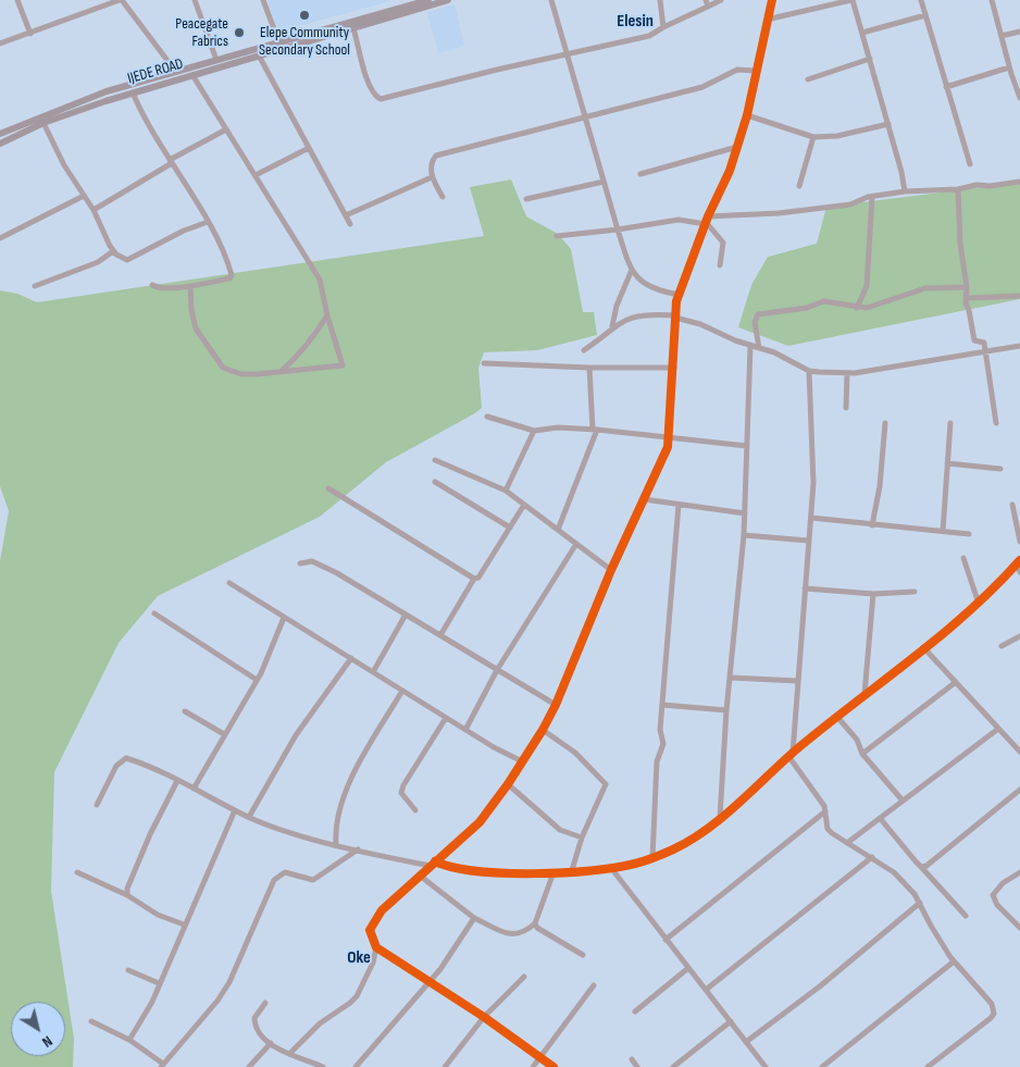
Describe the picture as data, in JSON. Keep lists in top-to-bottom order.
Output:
{
  "streets": {
    "main road": ["IJEDE ROAD"]
  },
  "districts": ["Elesin", "Oke"],
  "places": ["Elepe Community Secondary School", "Peacegate Fabrics"],
  "north": "bottom right"
}
